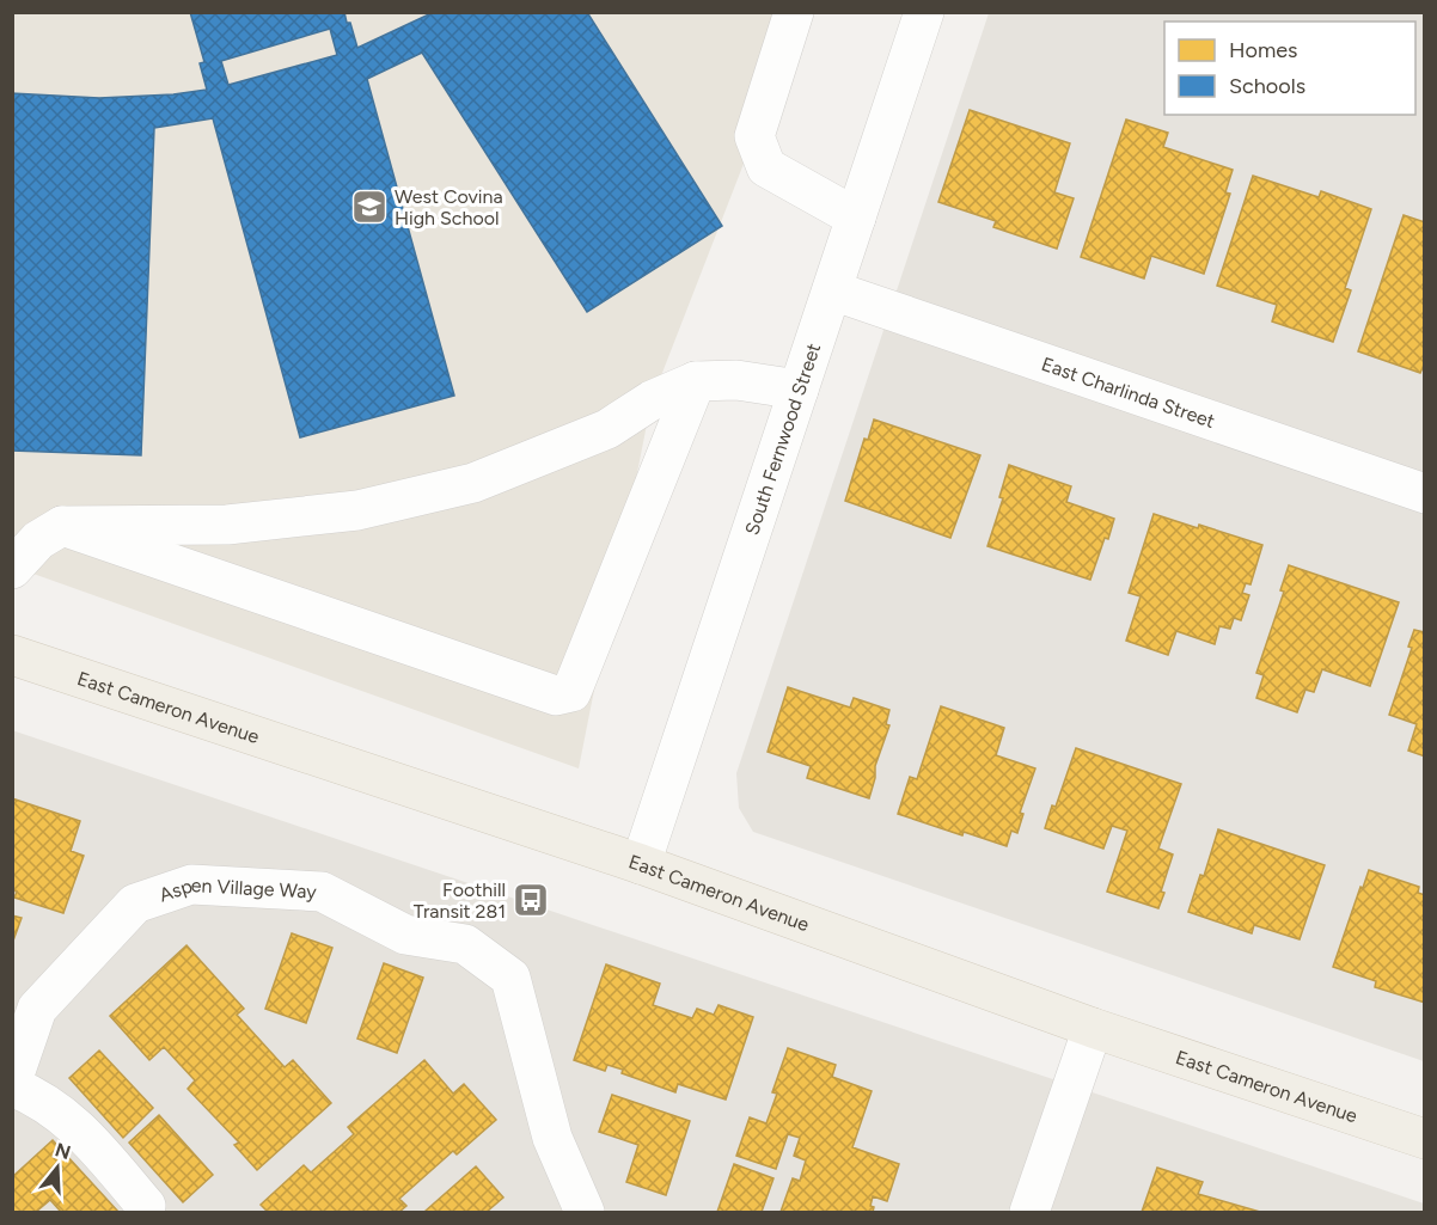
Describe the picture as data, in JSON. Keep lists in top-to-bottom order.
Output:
{
  "streets": {
    "main road": ["East Cameron Avenue"],
    "street": ["East Charlinda Street", "South Fernwood Street", "Aspen Village Way"]
  },
  "crossings": [
    ["East Charlinda Street", "South Fernwood Street"],
    ["South Fernwood Street", "East Cameron Avenue"]
  ],
  "places": {
    "school or university": ["West Covina High School"],
    "bus stop": ["Foothill Transit 281"]
  },
  "legend": ["Homes", "Schools"],
  "north": "top"
}
